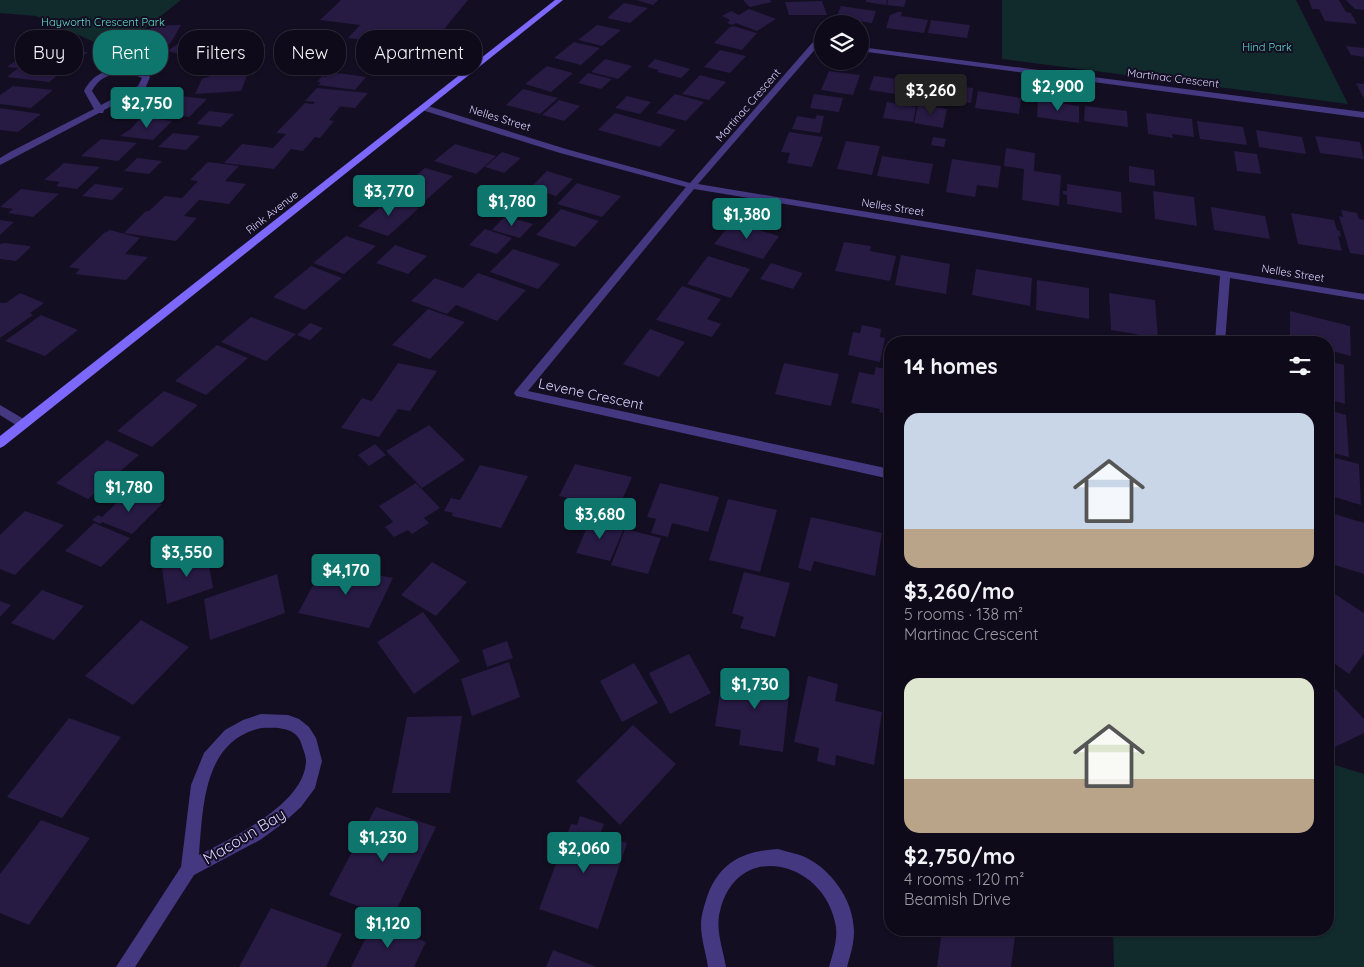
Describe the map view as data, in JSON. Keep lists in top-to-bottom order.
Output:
{
  "streets": {
    "street": [
      "Martinac Crescent",
      "Nelles Street",
      "Rink Avenue",
      "Levene Crescent",
      "Macoun Bay"
    ]
  },
  "crossings": [
    ["Martinac Crescent", "Nelles Street"],
    ["Martinac Crescent", "Levene Crescent"],
    ["Nelles Street", "Rink Avenue"],
    ["Nelles Street", "Levene Crescent"]
  ],
  "parks": ["Hayworth Crescent Park", "Hind Park"],
  "page": {
    "chip": [
      "Buy",
      "Rent",
      "Filters",
      "New",
      "Apartment"
    ],
    "price": [
      "$2,900",
      "$3,260",
      "$2,750",
      "$3,770",
      "$1,780",
      "$1,380",
      "$1,780",
      "$3,680",
      "$3,550",
      "$4,170",
      "$1,730",
      "$1,230",
      "$2,060",
      "$1,120"
    ],
    "heading": "14 homes",
    "list": [
      {
        "name": "$3,260/mo",
        "note": "5 rooms · 138 m² · Martinac Crescent"
      },
      {
        "name": "$2,750/mo",
        "note": "4 rooms · 120 m² · Beamish Drive"
      }
    ]
  }
}
